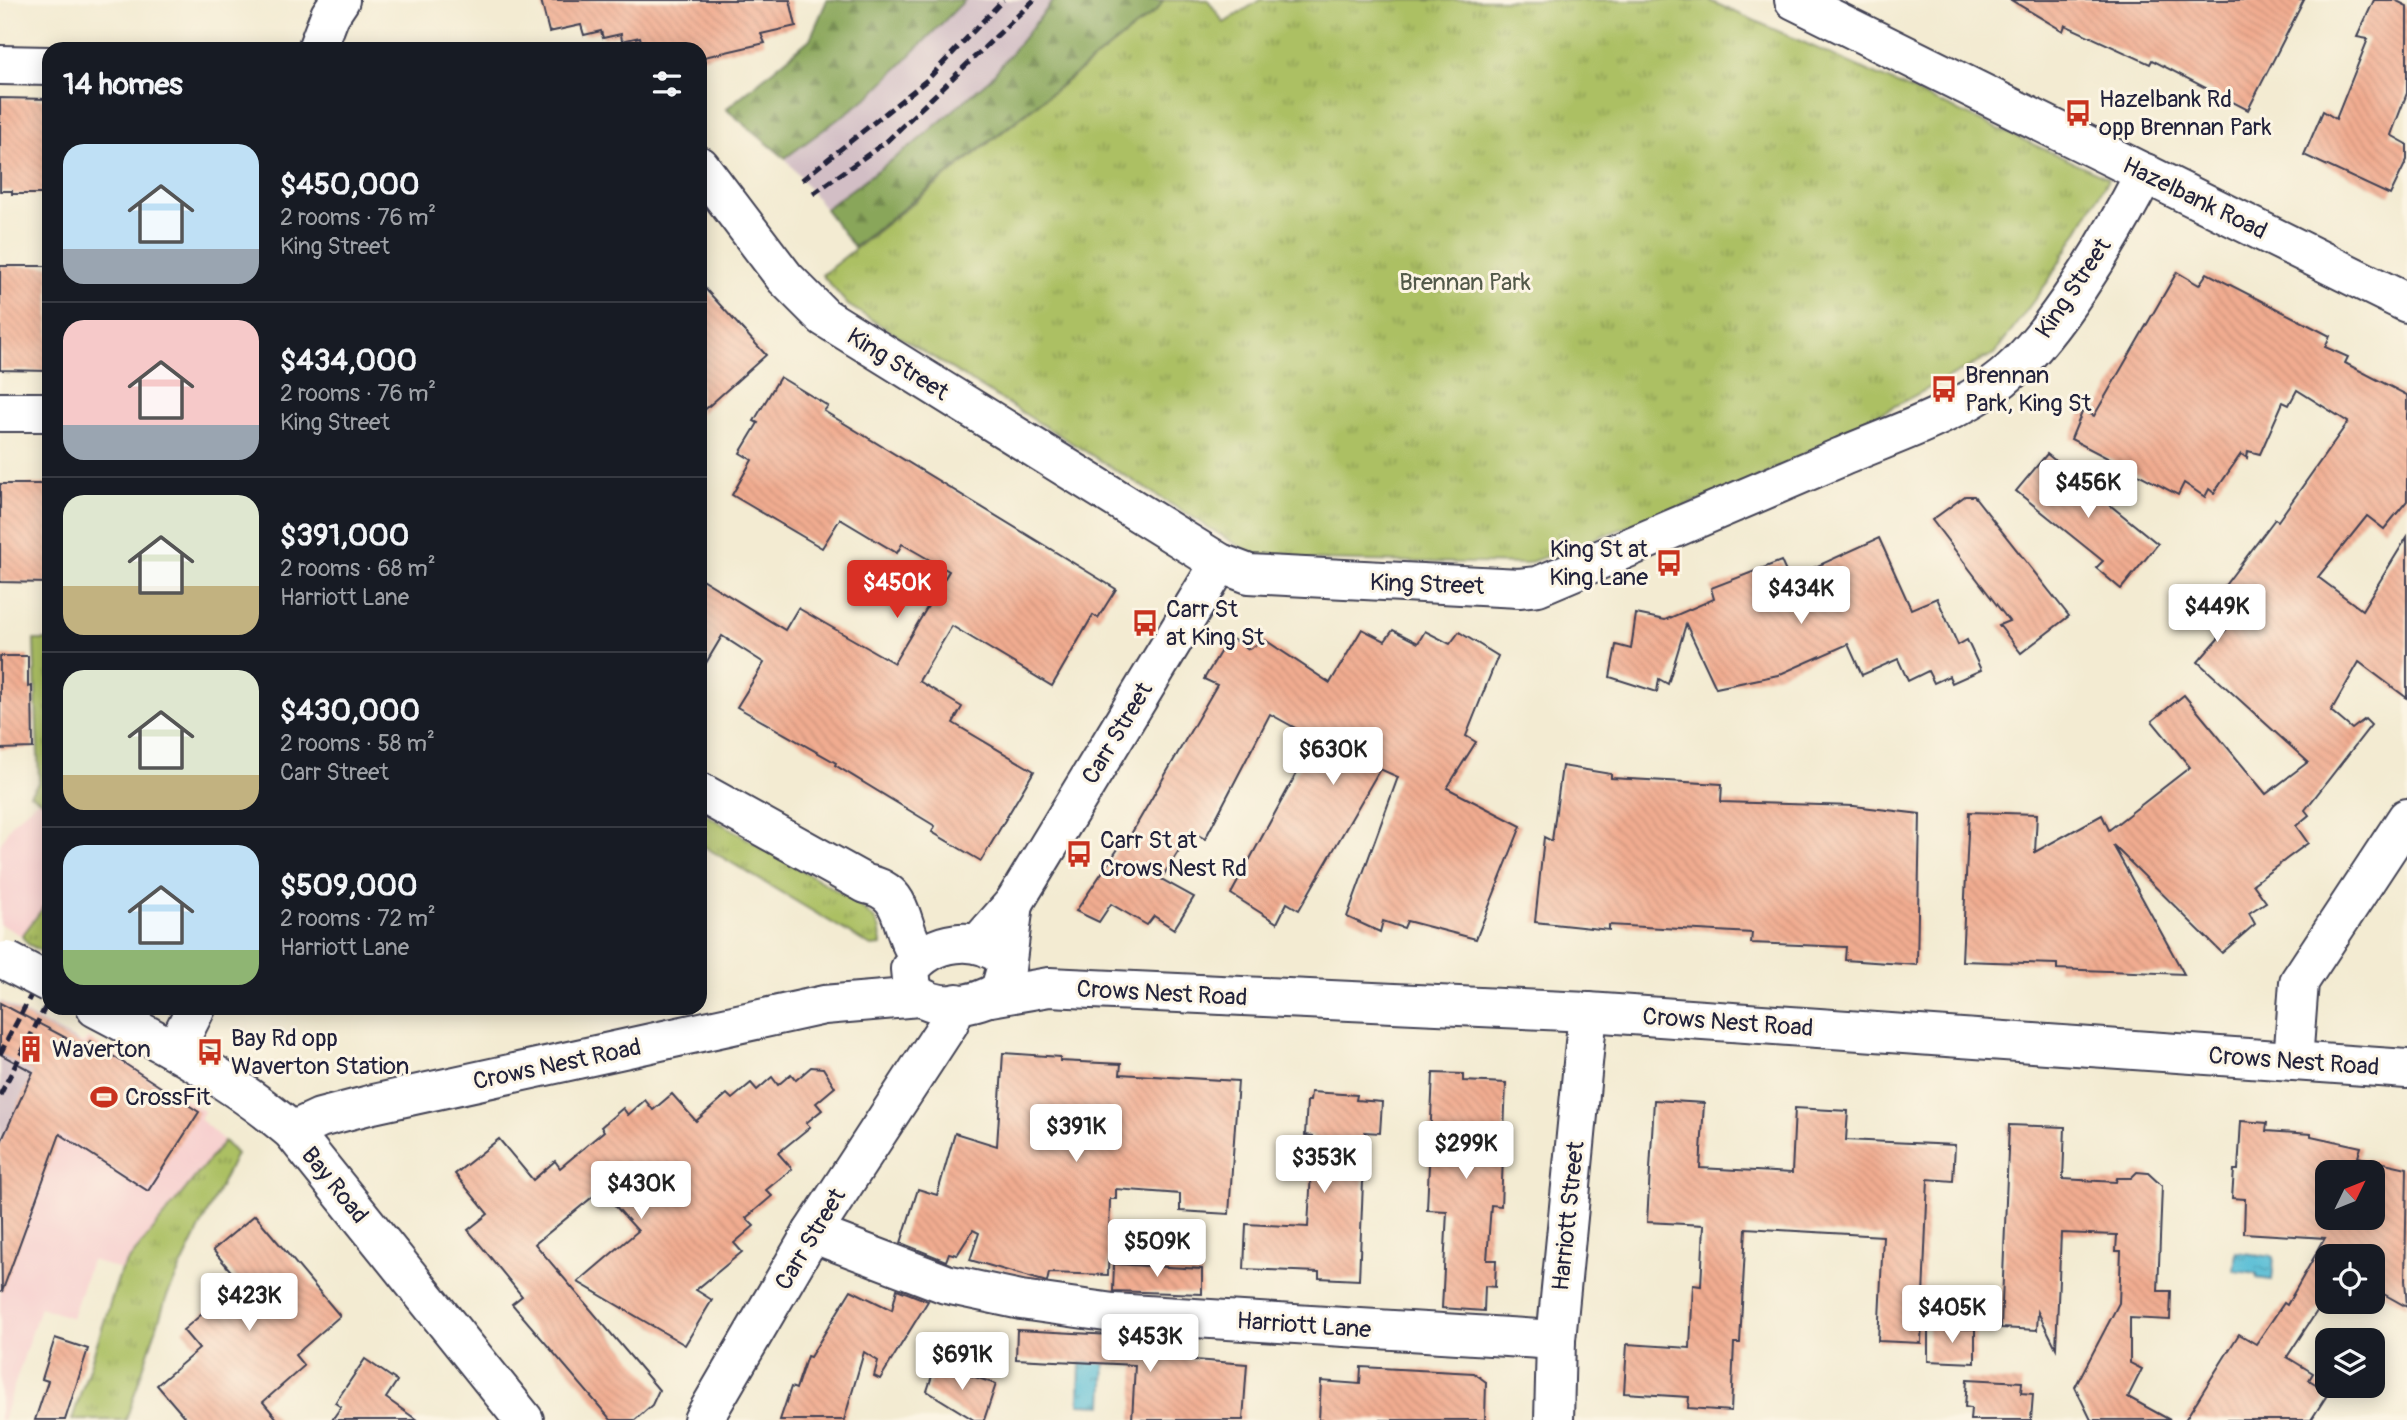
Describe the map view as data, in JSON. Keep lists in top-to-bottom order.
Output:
{
  "streets": {
    "street": [
      "Hazelbank Road",
      "King Street",
      "Carr Street",
      "Crows Nest Road",
      "Bay Road",
      "Harriott Street",
      "Harriott Lane"
    ]
  },
  "crossings": [
    ["Hazelbank Road", "King Street"],
    ["King Street", "Carr Street"],
    ["Carr Street", "Crows Nest Road"],
    ["Carr Street", "Harriott Lane"],
    ["Crows Nest Road", "Bay Road"],
    ["Crows Nest Road", "Harriott Street"],
    ["Harriott Street", "Harriott Lane"]
  ],
  "parks": ["Brennan Park"],
  "places": {
    "bus stop": [
      "Hazelbank Rd opp Brennan Park",
      "Brennan Park, King St",
      "King St at King Lane",
      "Carr St at King St",
      "Carr St at Crows Nest Rd",
      "Bay Rd opp Waverton Station"
    ],
    "building": ["Waverton"],
    "sports": ["CrossFit"]
  },
  "north": "top right",
  "page": {
    "heading": "14 homes",
    "list": [
      {
        "name": "$450,000",
        "note": "2 rooms · 76 m² · King Street"
      },
      {
        "name": "$434,000",
        "note": "2 rooms · 76 m² · King Street"
      },
      {
        "name": "$391,000",
        "note": "2 rooms · 68 m² · Harriott Lane"
      },
      {
        "name": "$430,000",
        "note": "2 rooms · 58 m² · Carr Street"
      },
      {
        "name": "$509,000",
        "note": "2 rooms · 72 m² · Harriott Lane"
      }
    ],
    "price": [
      "$456K",
      "$450K",
      "$434K",
      "$449K",
      "$630K",
      "$391K",
      "$299K",
      "$353K",
      "$430K",
      "$509K",
      "$423K",
      "$405K",
      "$453K",
      "$691K"
    ]
  }
}
